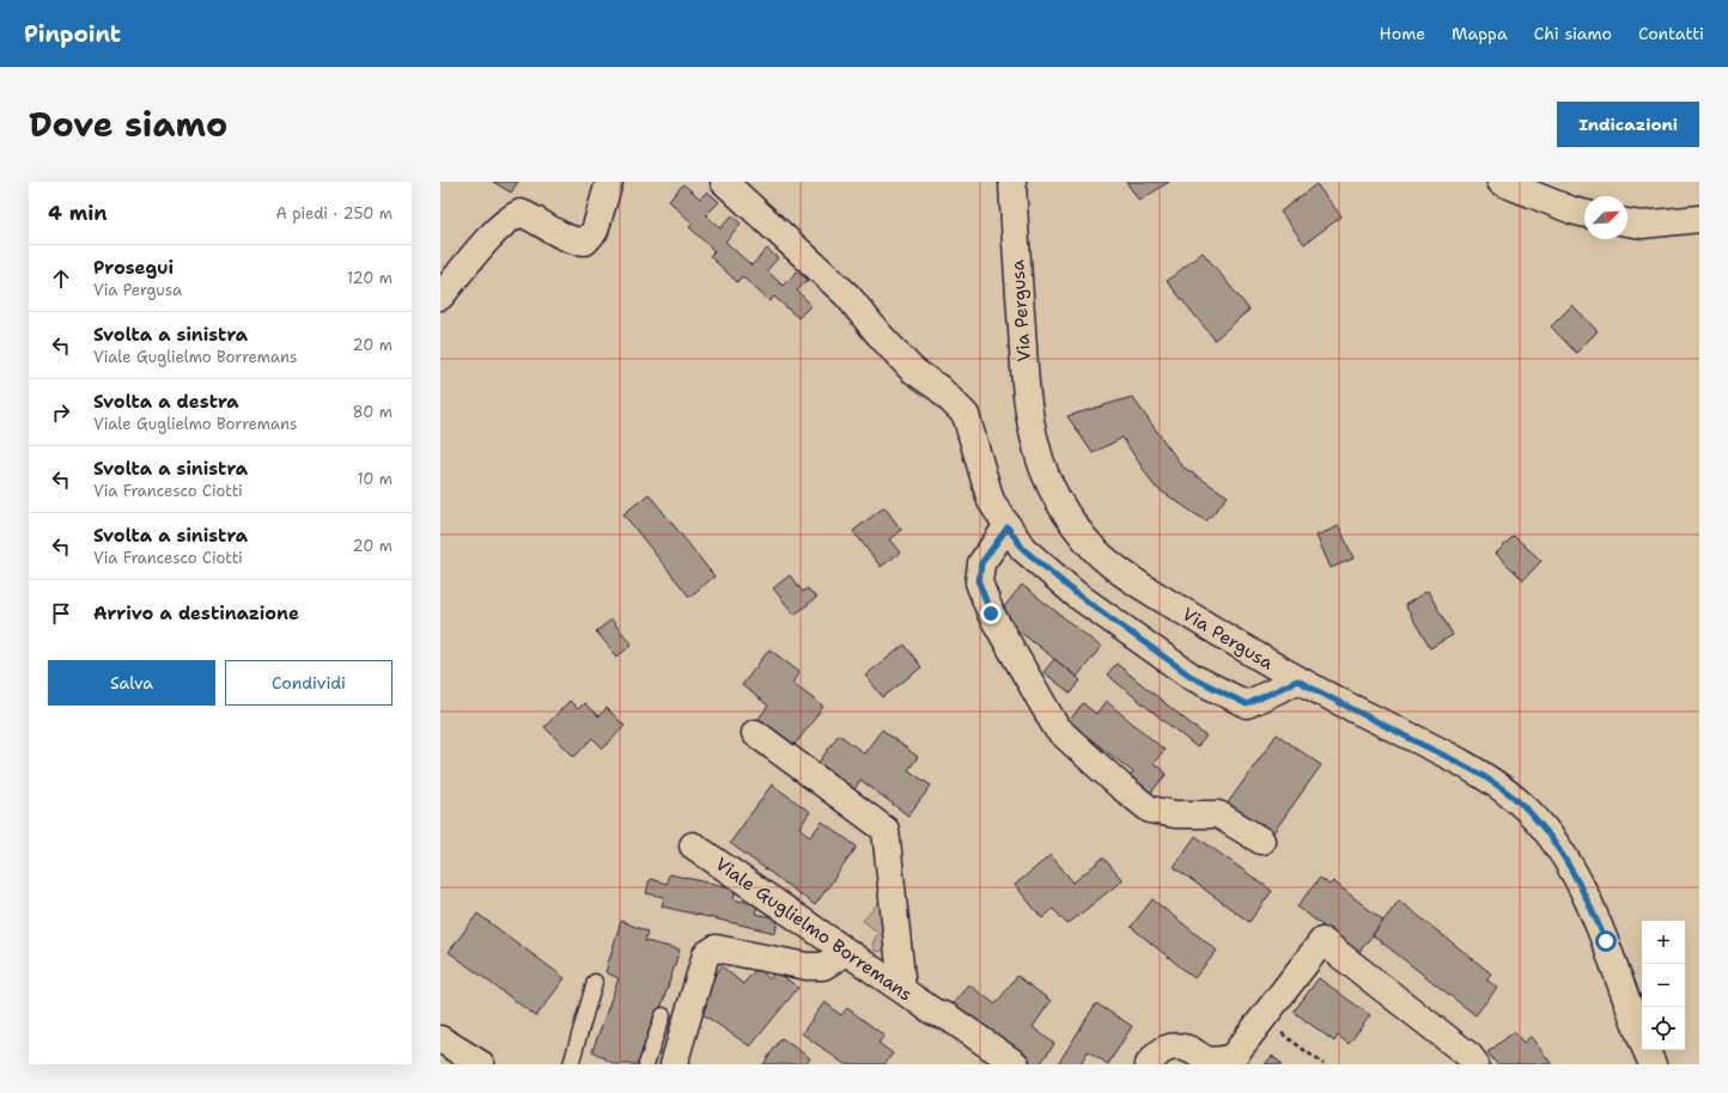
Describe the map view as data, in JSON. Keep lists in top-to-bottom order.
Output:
{
  "streets": {
    "street": ["Via Pergusa", "Viale Guglielmo Borremans"]
  },
  "north": "top right",
  "page": {
    "header": "Pinpoint",
    "nav": [
      "Home",
      "Mappa",
      "Chi siamo",
      "Contatti"
    ],
    "title": "Dove siamo",
    "buttons": [
      "Indicazioni",
      ["Salva", "Condividi"]
    ],
    "heading": ["4 min", "A piedi · 250 m"],
    "list": [
      ["Prosegui", "Via Pergusa", "120 m"],
      ["Svolta a sinistra", "Viale Guglielmo Borremans", "20 m"],
      ["Svolta a destra", "Viale Guglielmo Borremans", "80 m"],
      ["Svolta a sinistra", "Via Francesco Ciotti", "10 m"],
      ["Svolta a sinistra", "Via Francesco Ciotti", "20 m"],
      "Arrivo a destinazione"
    ],
    "map_buttons": ["+", "−"]
  }
}
